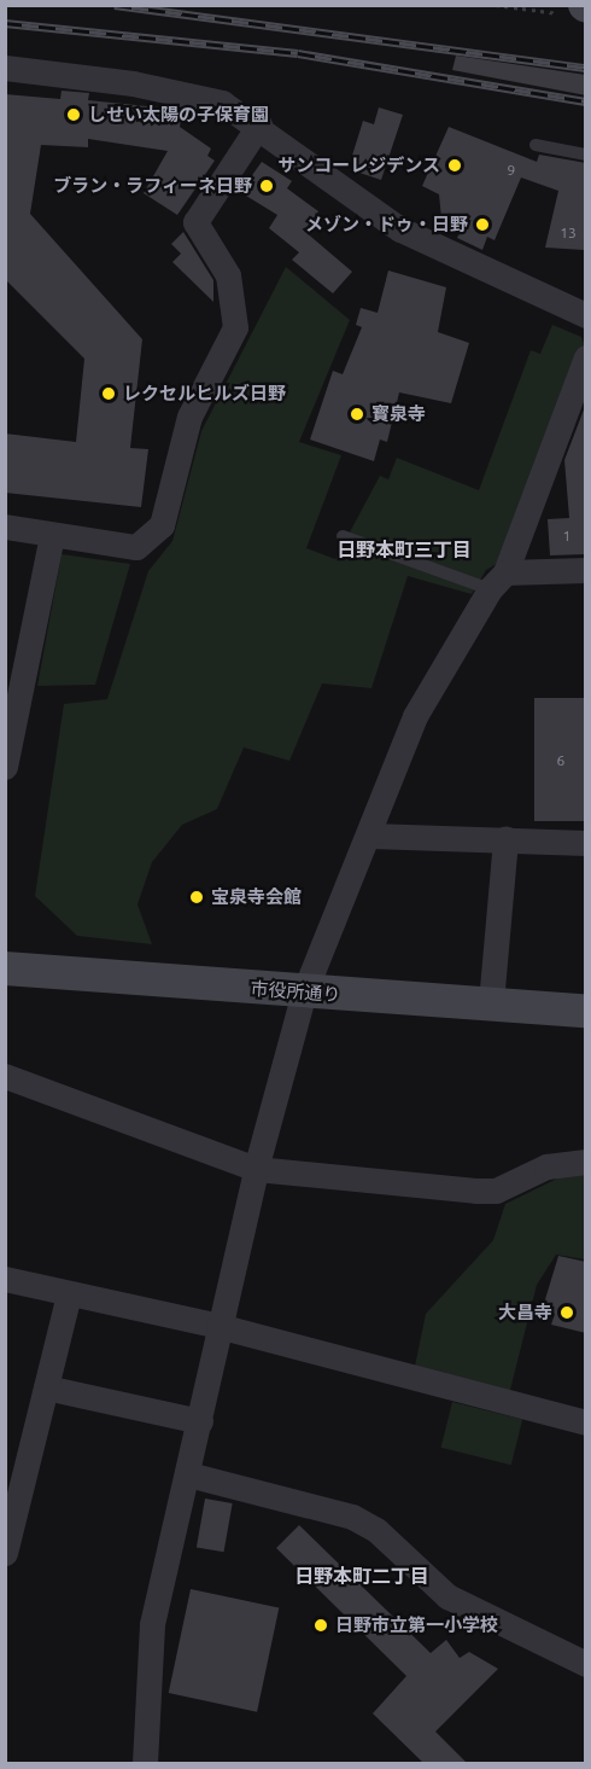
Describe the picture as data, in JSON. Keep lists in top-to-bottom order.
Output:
{
  "streets": {
    "street": ["市役所通り"]
  },
  "districts": ["日野本町三丁目", "日野本町二丁目"],
  "places": [
    "しせい太陽の子保育園",
    "サンコーレジデンス",
    "ブラン・ラフィーネ日野",
    "メゾン・ドゥ・日野",
    "レクセルヒルズ日野",
    "寳泉寺",
    "宝泉寺会館",
    "大昌寺",
    "日野市立第一小学校"
  ],
  "house_numbers": [
    "9",
    "13",
    "1",
    "6"
  ]
}
